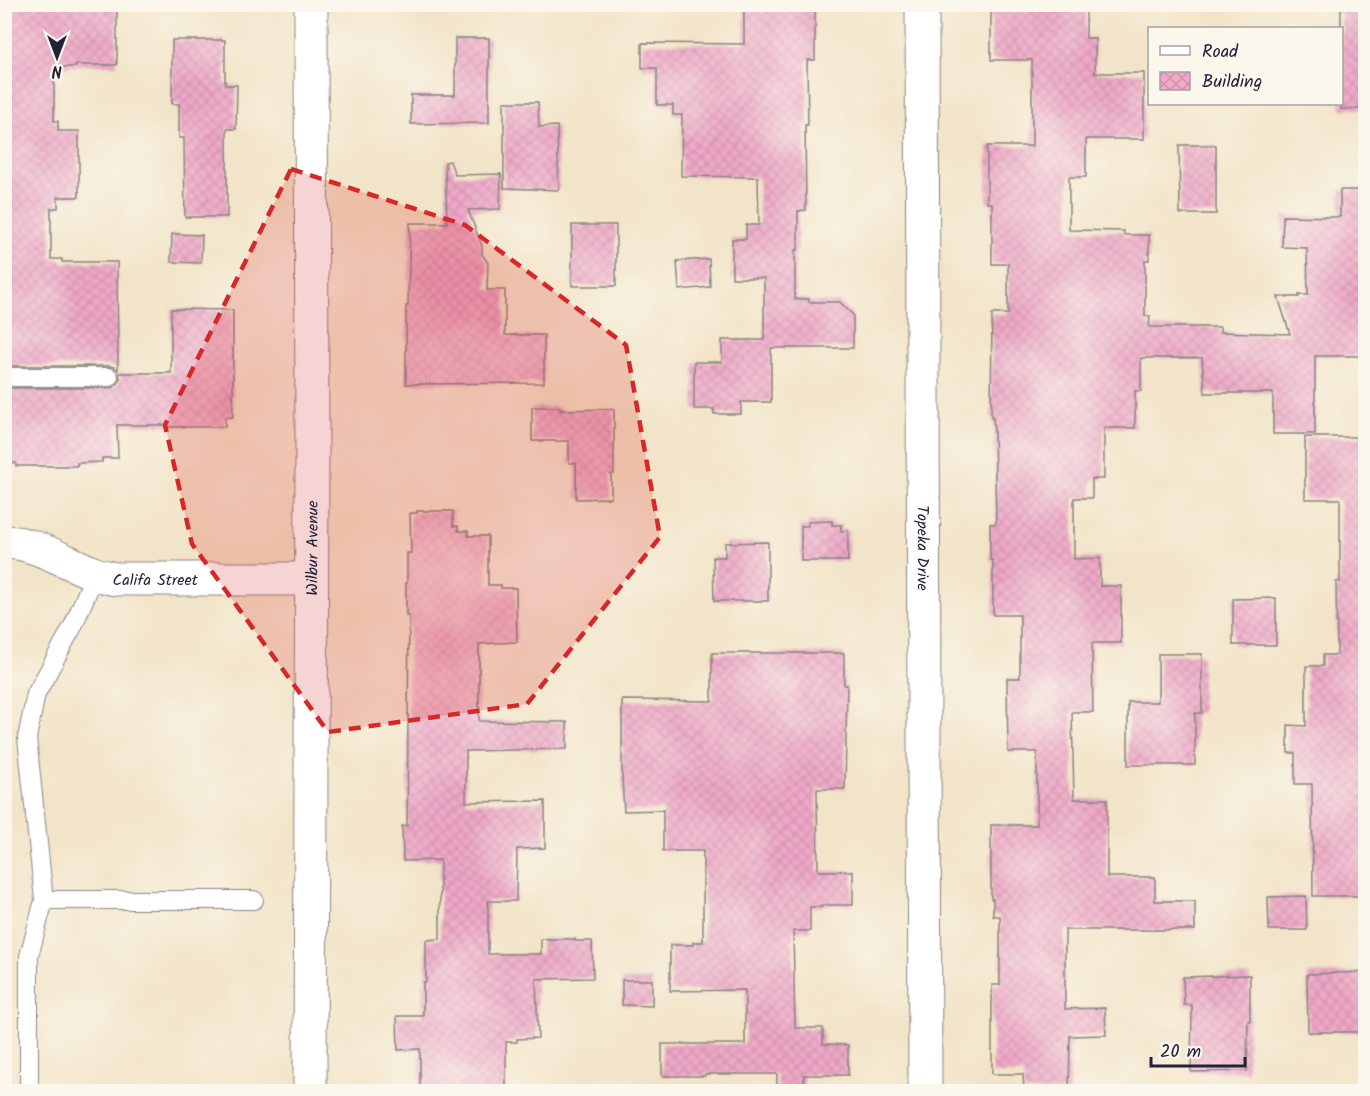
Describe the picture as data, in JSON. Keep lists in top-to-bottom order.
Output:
{
  "streets": {
    "street": ["Wilbur Avenue", "Topeka Drive", "Califa Street"]
  },
  "crossings": [
    ["Wilbur Avenue", "Califa Street"]
  ],
  "legend": ["Road", "Building"],
  "scale_bar": "20 m",
  "north": "bottom"
}
